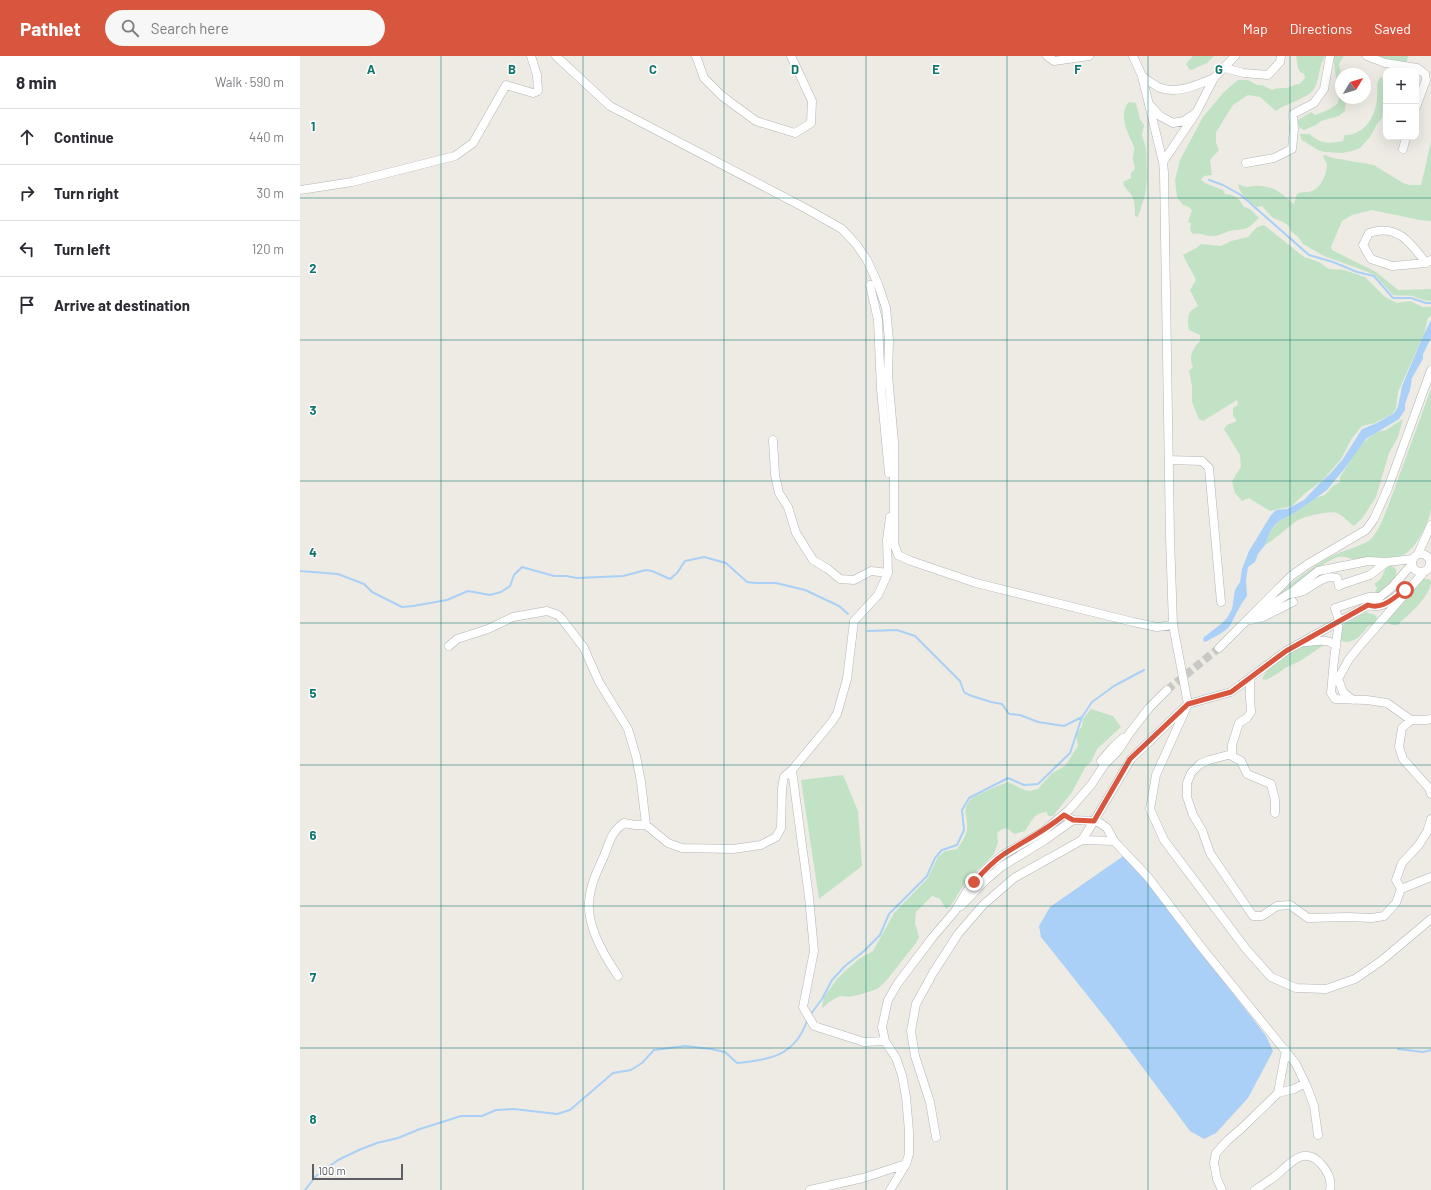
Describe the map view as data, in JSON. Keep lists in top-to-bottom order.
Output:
{
  "scale_bar": "100 m",
  "north": "top right",
  "page": {
    "header": "Pathlet",
    "search": "Search here",
    "nav": ["Map", "Directions", "Saved"],
    "heading": ["8 min", "Walk · 590 m"],
    "map_buttons": ["+", "−"],
    "list": [
      ["Continue", "440 m"],
      ["Turn right", "30 m"],
      ["Turn left", "120 m"],
      "Arrive at destination"
    ],
    "scale": "100 m"
  },
  "grid": {
    "columns": [
      "A",
      "B",
      "C",
      "D",
      "E",
      "F",
      "G"
    ],
    "rows": [
      "1",
      "2",
      "3",
      "4",
      "5",
      "6",
      "7",
      "8"
    ]
  }
}
